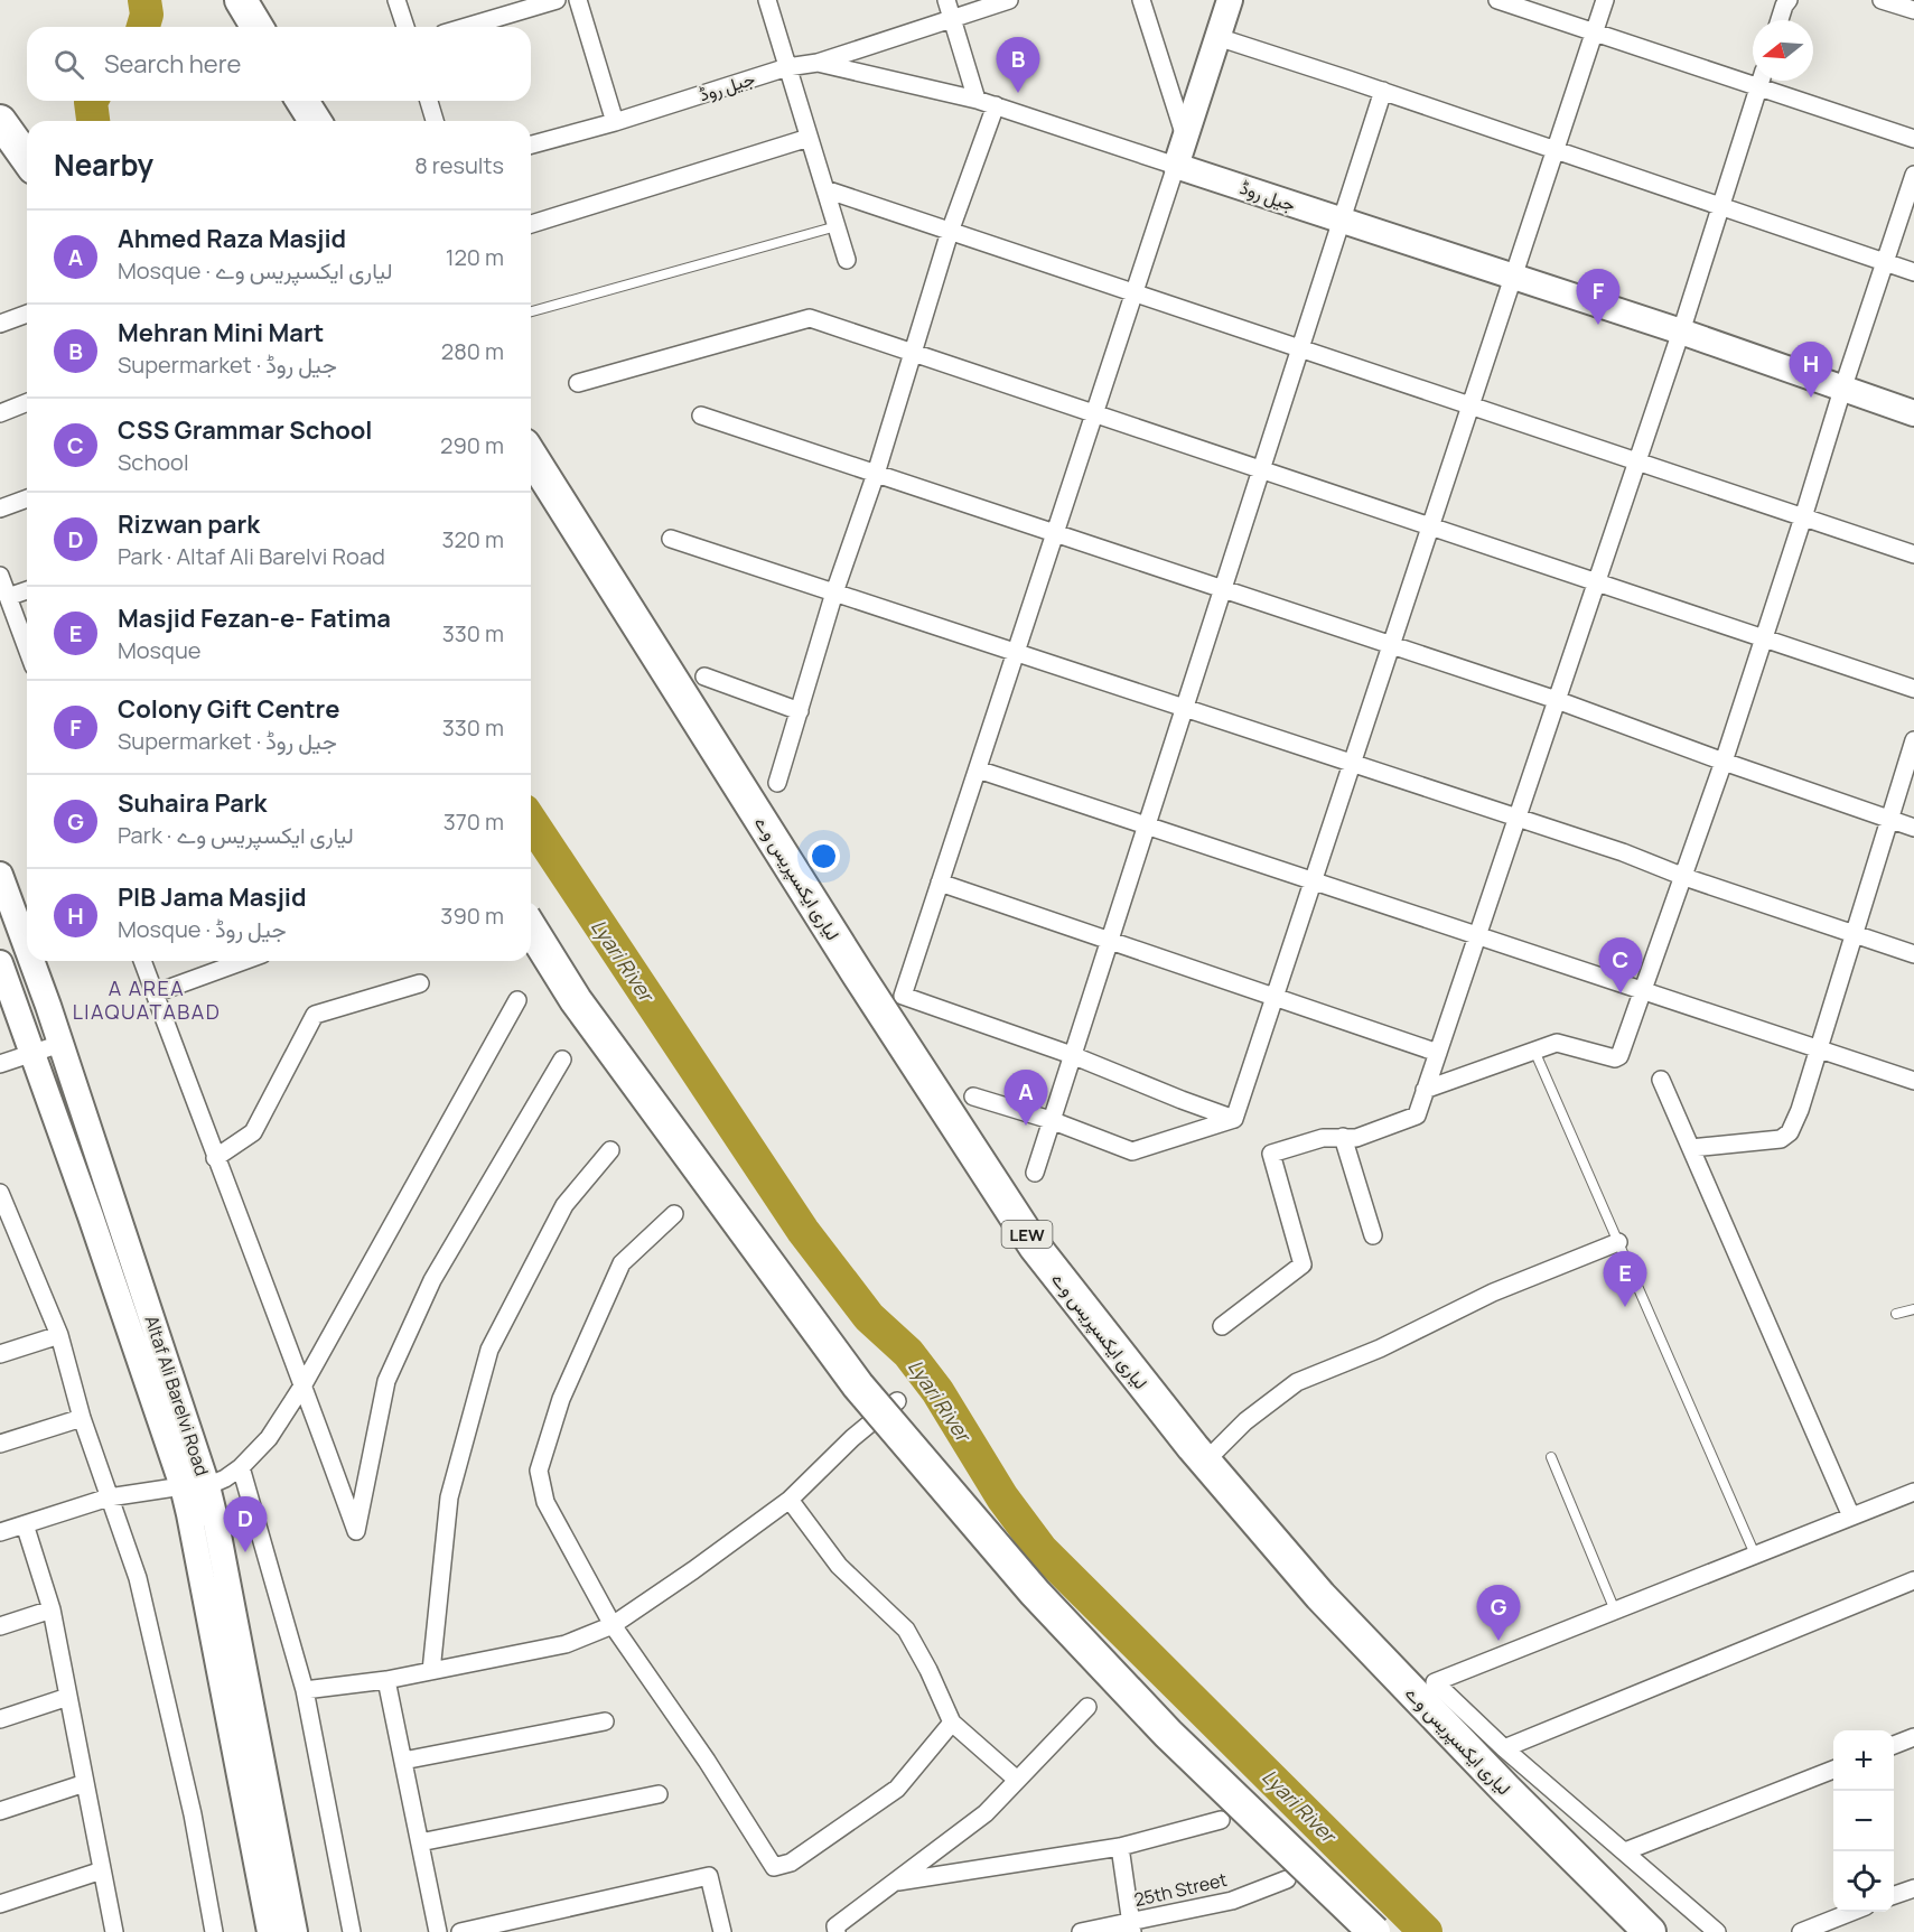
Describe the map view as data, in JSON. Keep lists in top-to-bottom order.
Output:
{
  "streets": {
    "highway": ["لیاری ایکسپریس وے", "LEW"],
    "main road": ["جیل روڈ", "Altaf Ali Barelvi Road"],
    "street": ["25th Street"]
  },
  "districts": ["A AREA LIAQUATABAD"],
  "water": ["Lyari River"],
  "north": "left",
  "page": {
    "search": "Search here",
    "pins": [
      "B",
      "F",
      "H",
      "C",
      "A",
      "E",
      "D",
      "G"
    ],
    "heading": ["Nearby", "8 results"],
    "list": [
      {
        "mark": "A",
        "name": "Ahmed Raza Masjid",
        "note": "Mosque · لیاری ایکسپریس وے",
        "value": "120 m"
      },
      {
        "mark": "B",
        "name": "Mehran Mini Mart",
        "note": "Supermarket · جیل روڈ",
        "value": "280 m"
      },
      {
        "mark": "C",
        "name": "CSS Grammar School",
        "note": "School",
        "value": "290 m"
      },
      {
        "mark": "D",
        "name": "Rizwan park",
        "note": "Park · Altaf Ali Barelvi Road",
        "value": "320 m"
      },
      {
        "mark": "E",
        "name": "Masjid Fezan-e- Fatima",
        "note": "Mosque",
        "value": "330 m"
      },
      {
        "mark": "F",
        "name": "Colony Gift Centre",
        "note": "Supermarket · جیل روڈ",
        "value": "330 m"
      },
      {
        "mark": "G",
        "name": "Suhaira Park",
        "note": "Park · لیاری ایکسپریس وے",
        "value": "370 m"
      },
      {
        "mark": "H",
        "name": "PIB Jama Masjid",
        "note": "Mosque · جیل روڈ",
        "value": "390 m"
      }
    ],
    "map_buttons": ["+", "−"]
  }
}
